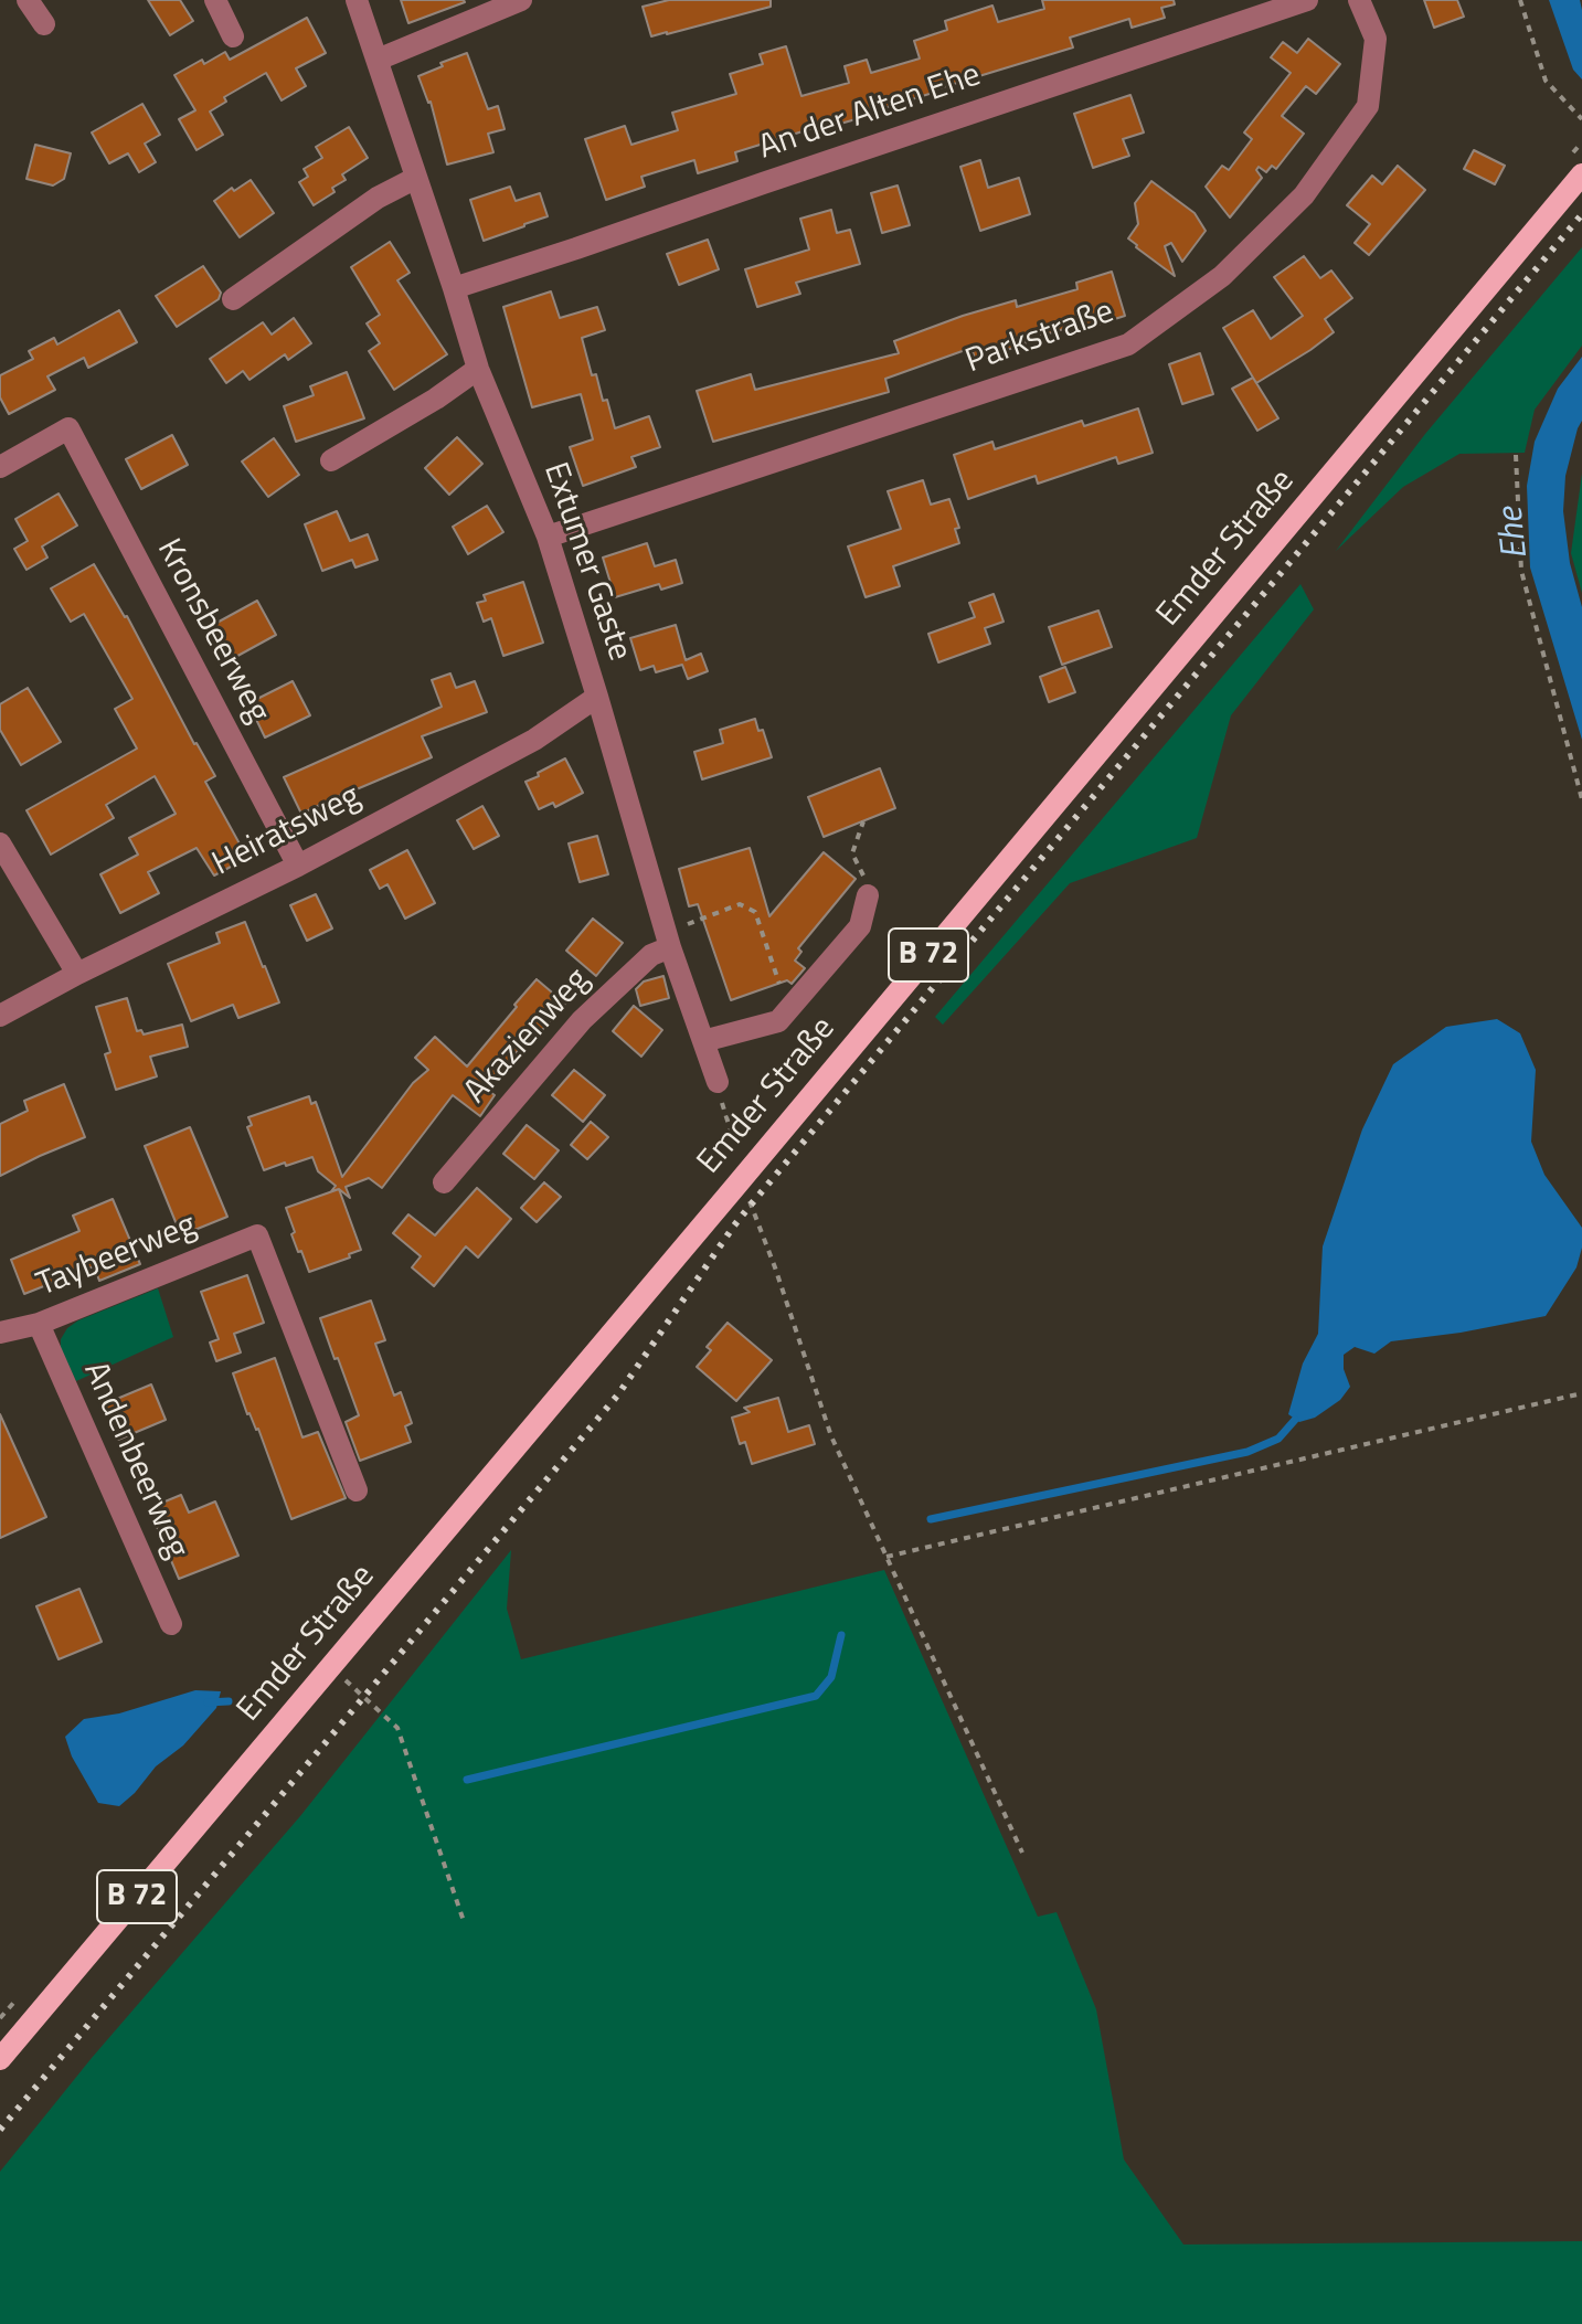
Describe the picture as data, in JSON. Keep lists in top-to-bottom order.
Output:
{
  "streets": {
    "main road": ["Emder Straße", "B 72"],
    "street": [
      "An der Alten Ehe",
      "Parkstraße",
      "Extumer Gaste",
      "Kronsbeerweg",
      "Heiratsweg",
      "Akazienweg",
      "Taybeerweg",
      "Andenbeerweg"
    ]
  },
  "crossings": [
    ["An der Alten Ehe", "Extumer Gaste"],
    ["Parkstraße", "Extumer Gaste"],
    ["Extumer Gaste", "Heiratsweg"],
    ["Extumer Gaste", "Akazienweg"],
    ["Kronsbeerweg", "Heiratsweg"],
    ["Taybeerweg", "Andenbeerweg"]
  ],
  "water": ["Ehe"]
}
